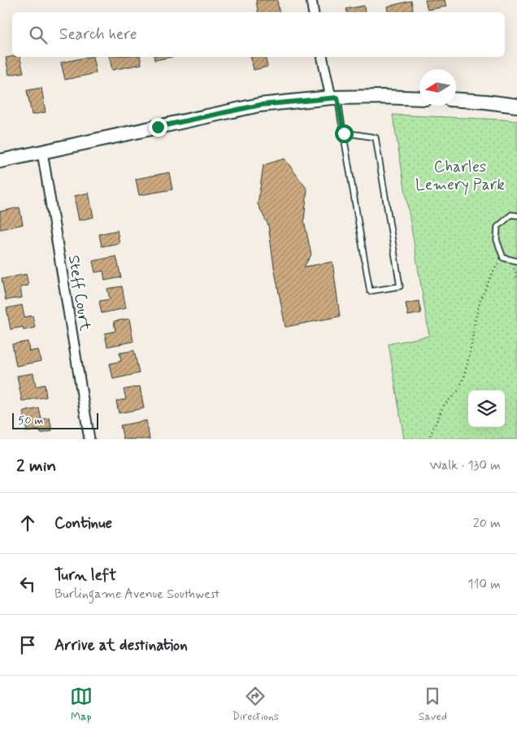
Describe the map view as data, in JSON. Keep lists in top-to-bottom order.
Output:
{
  "streets": {
    "street": ["Steff Court"]
  },
  "parks": ["Charles Lemery Park"],
  "scale_bar": "50 m",
  "north": "left",
  "page": {
    "search": "Search here",
    "scale": "50 m",
    "heading": ["2 min", "Walk · 130 m"],
    "list": [
      ["Continue", "20 m"],
      ["Turn left", "Burlingame Avenue Southwest", "110 m"],
      "Arrive at destination"
    ],
    "nav": ["Map", "Directions", "Saved"]
  }
}
